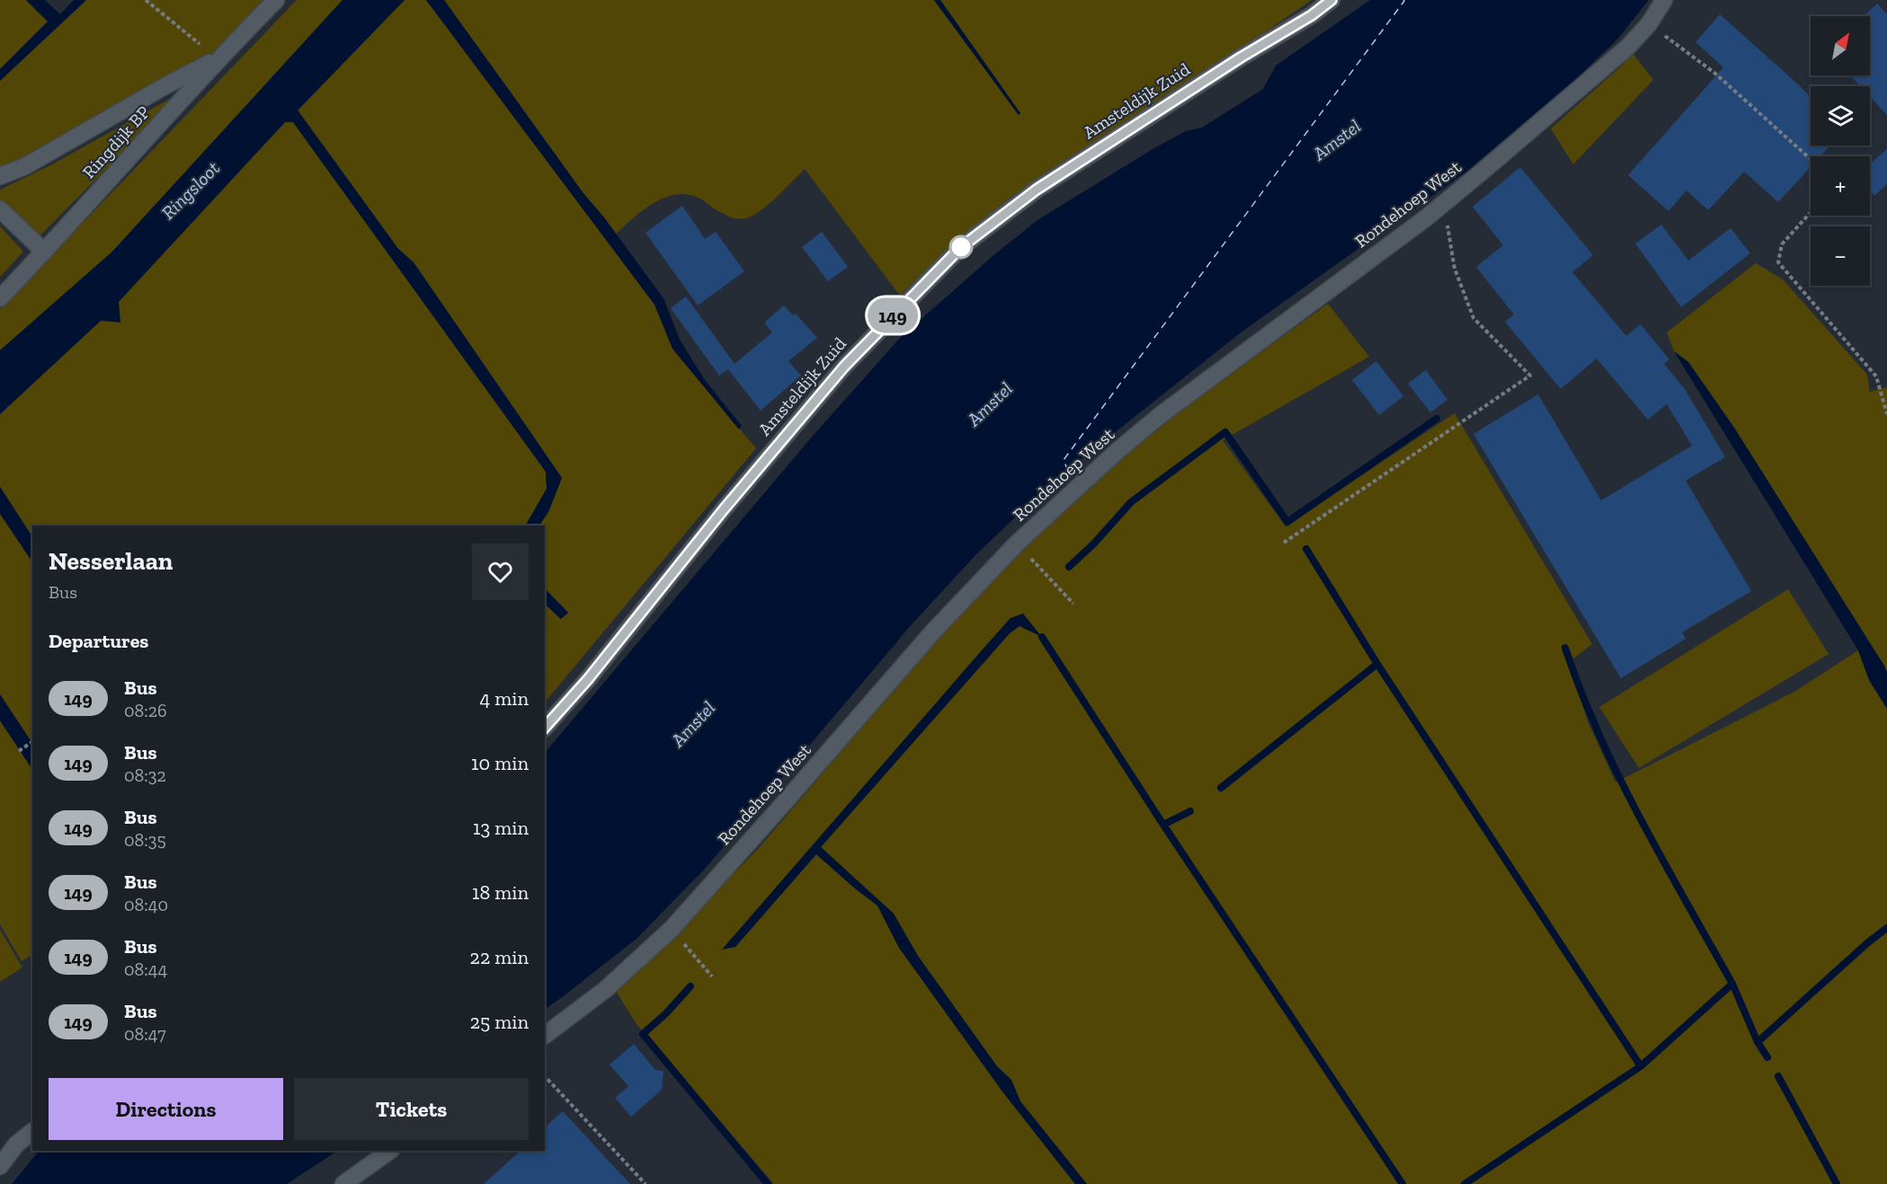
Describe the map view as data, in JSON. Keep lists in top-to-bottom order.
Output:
{
  "streets": {
    "street": ["Amsteldijk Zuid", "Ringdijk BP", "Rondehoep West"]
  },
  "water": ["Amstel", "Ringsloot"],
  "lines": ["bus line 149"],
  "north": "top right",
  "page": {
    "on_map": "149",
    "map_buttons": ["+", "−"],
    "heading": [
      ["Nesserlaan", "Bus"],
      "Departures"
    ],
    "list": [
      {
        "mark": "149",
        "name": "Bus",
        "note": "08:26",
        "value": "4 min"
      },
      {
        "mark": "149",
        "name": "Bus",
        "note": "08:32",
        "value": "10 min"
      },
      {
        "mark": "149",
        "name": "Bus",
        "note": "08:35",
        "value": "13 min"
      },
      {
        "mark": "149",
        "name": "Bus",
        "note": "08:40",
        "value": "18 min"
      },
      {
        "mark": "149",
        "name": "Bus",
        "note": "08:44",
        "value": "22 min"
      },
      {
        "mark": "149",
        "name": "Bus",
        "note": "08:47",
        "value": "25 min"
      }
    ],
    "buttons": ["Directions", "Tickets"]
  }
}
